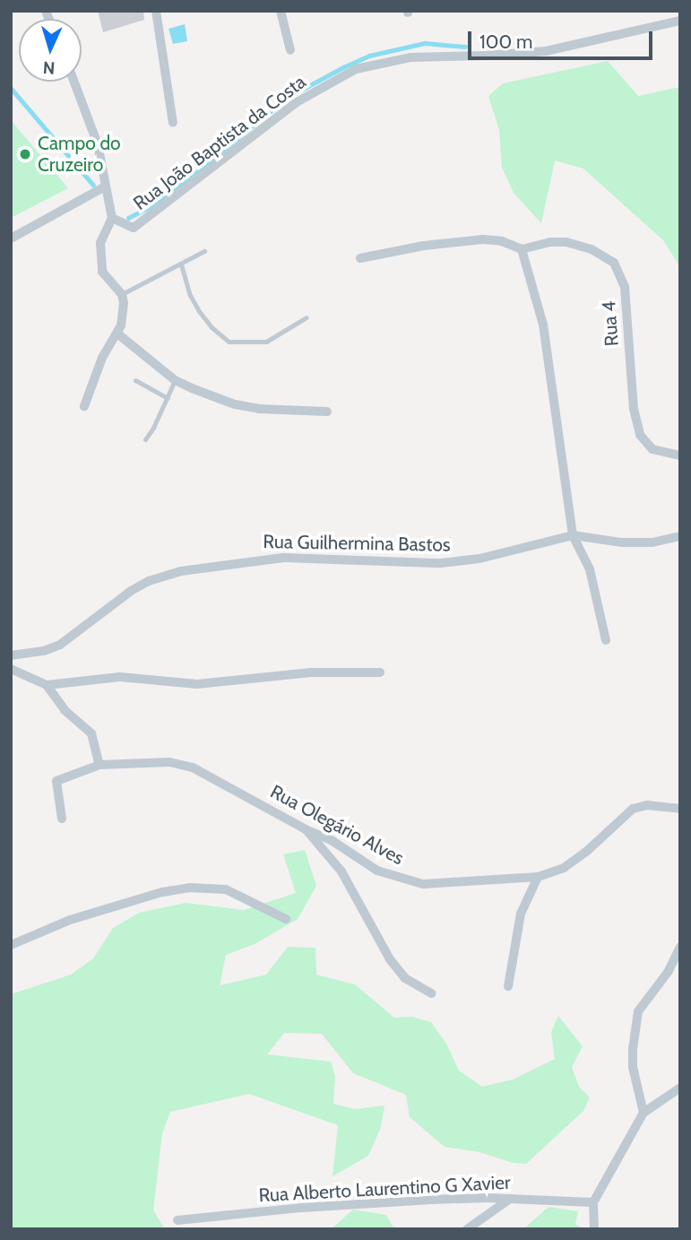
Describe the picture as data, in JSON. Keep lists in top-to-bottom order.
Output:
{
  "streets": {
    "street": [
      "Rua João Baptista da Costa",
      "Rua 4",
      "Rua Guilhermina Bastos",
      "Rua Olegário Alves",
      "Rua Alberto Laurentino G Xavier"
    ]
  },
  "places": ["Campo do Cruzeiro"],
  "scale_bar": "100 m",
  "north": "bottom"
}
